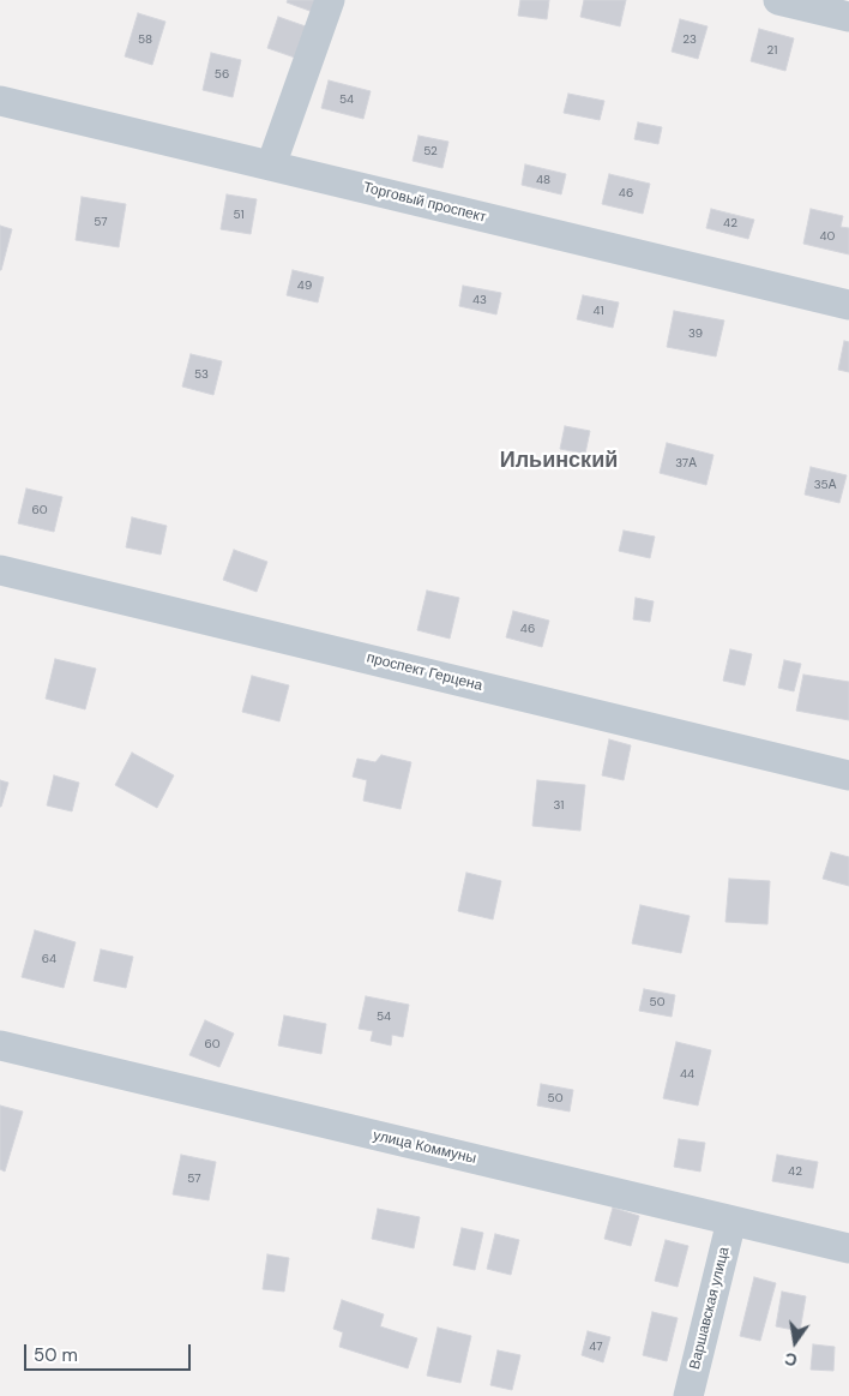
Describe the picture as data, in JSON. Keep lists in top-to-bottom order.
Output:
{
  "streets": {
    "street": [
      "Торговый проспект",
      "проспект Герцена",
      "улица Коммуны",
      "Варшавская улица"
    ]
  },
  "crossings": [
    ["улица Коммуны", "Варшавская улица"]
  ],
  "districts": ["Ильинский"],
  "house_numbers": [
    "58",
    "23",
    "21",
    "56",
    "54",
    "52",
    "48",
    "46",
    "51",
    "57",
    "42",
    "40",
    "49",
    "43",
    "41",
    "39",
    "53",
    "37А",
    "35А",
    "60",
    "46",
    "31",
    "64",
    "50",
    "54",
    "60",
    "44",
    "50",
    "42",
    "57",
    "47"
  ],
  "scale_bar": "50 m",
  "north": "bottom"
}
